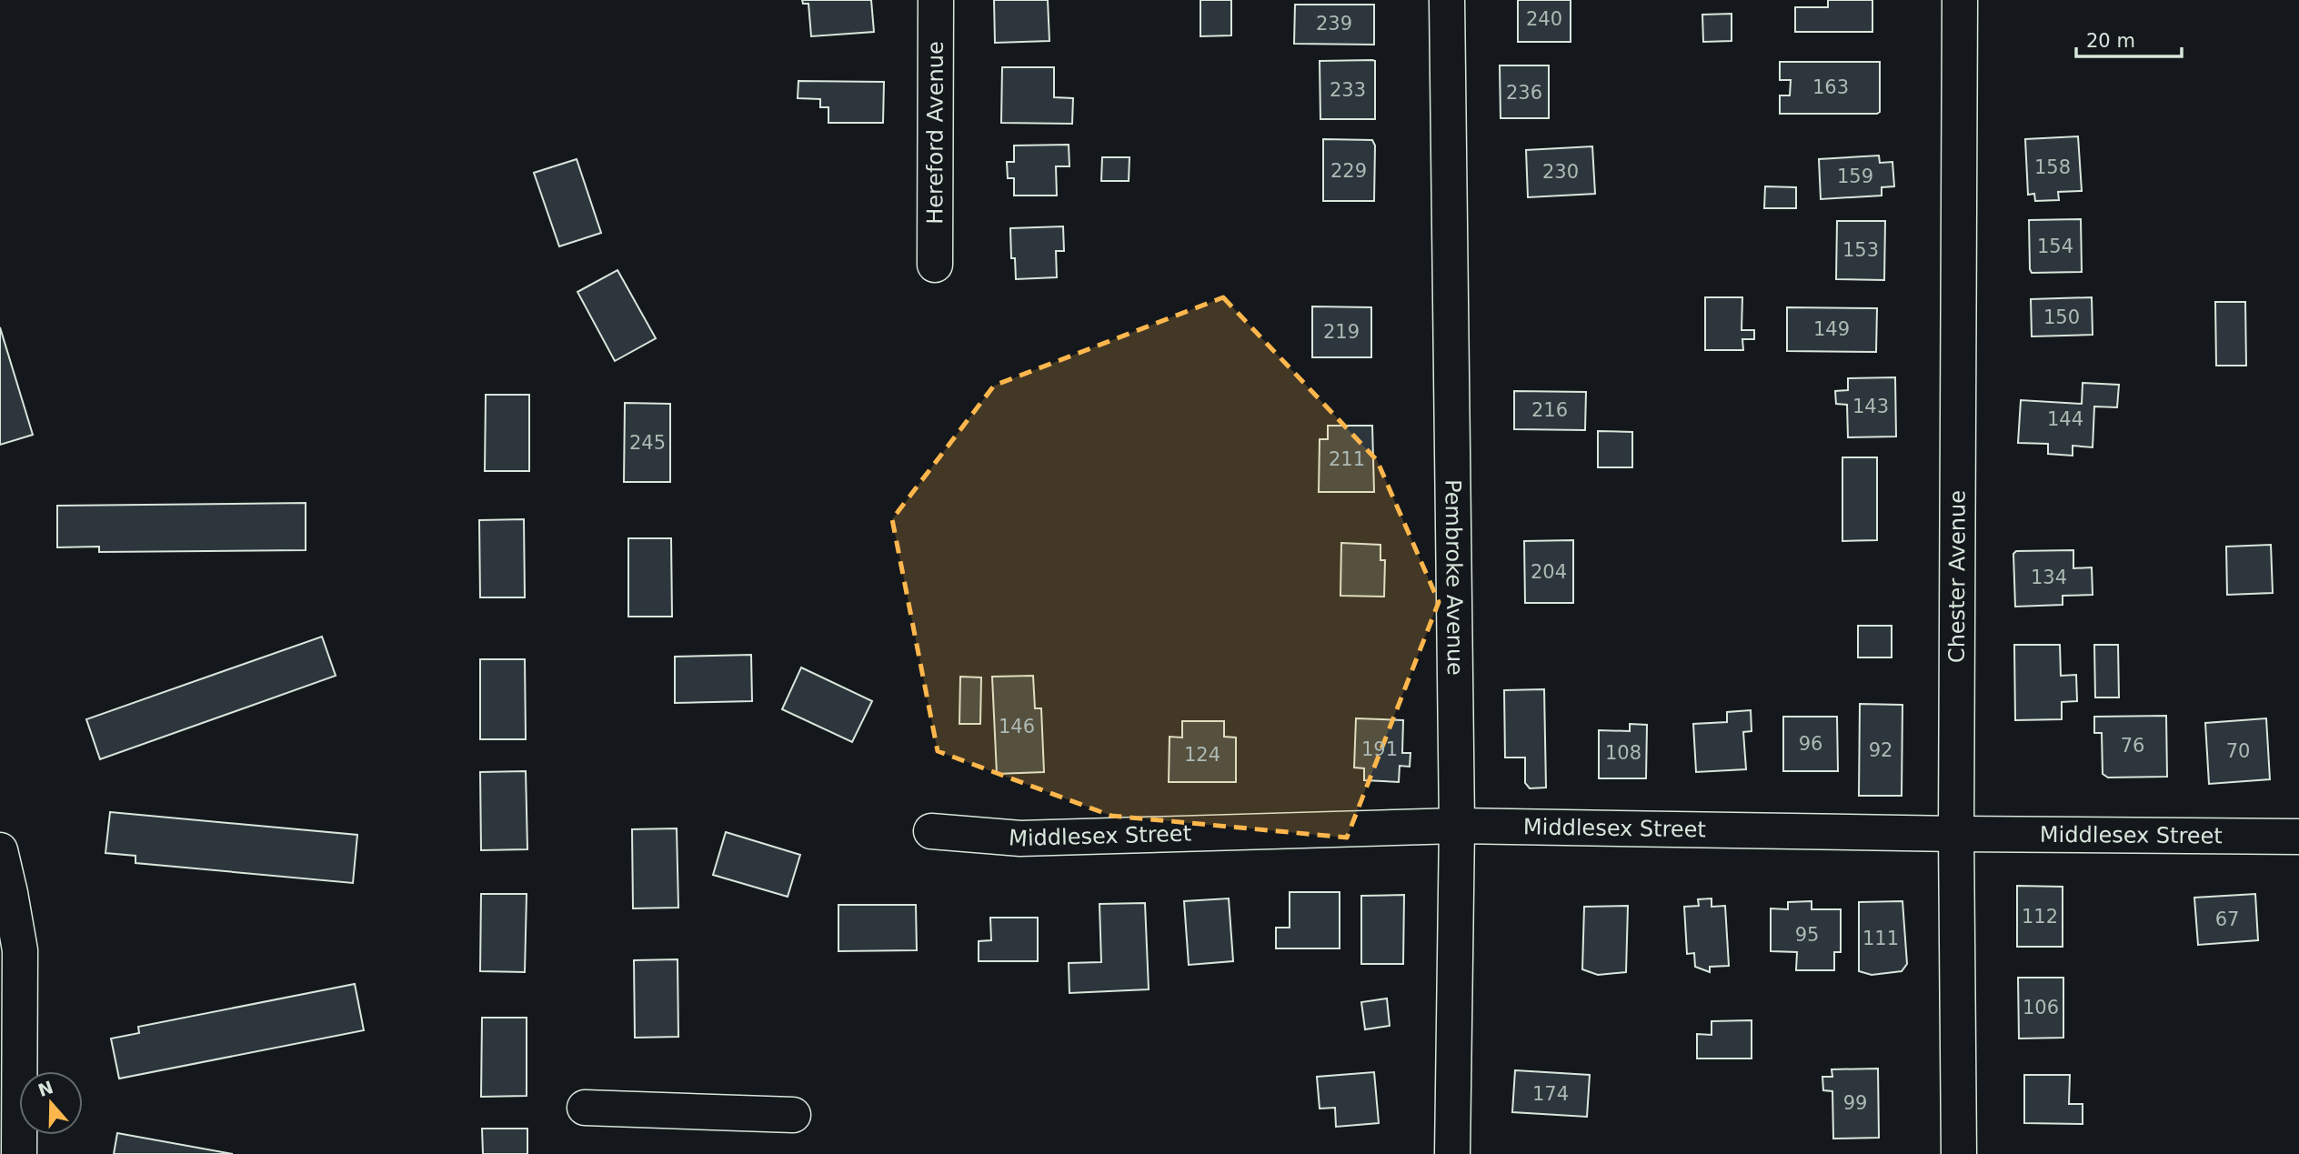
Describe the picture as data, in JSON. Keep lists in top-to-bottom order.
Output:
{
  "streets": {
    "street": [
      "Hereford Avenue",
      "Pembroke Avenue",
      "Chester Avenue",
      "Middlesex Street"
    ]
  },
  "crossings": [
    ["Pembroke Avenue", "Middlesex Street"],
    ["Chester Avenue", "Middlesex Street"]
  ],
  "house_numbers": [
    "240",
    "239",
    "163",
    "233",
    "236",
    "158",
    "229",
    "230",
    "159",
    "154",
    "153",
    "150",
    "149",
    "219",
    "143",
    "216",
    "144",
    "245",
    "211",
    "204",
    "134",
    "146",
    "96",
    "76",
    "191",
    "92",
    "70",
    "108",
    "124",
    "112",
    "67",
    "95",
    "111",
    "106",
    "174",
    "99"
  ],
  "scale_bar": "20 m",
  "north": "top"
}
